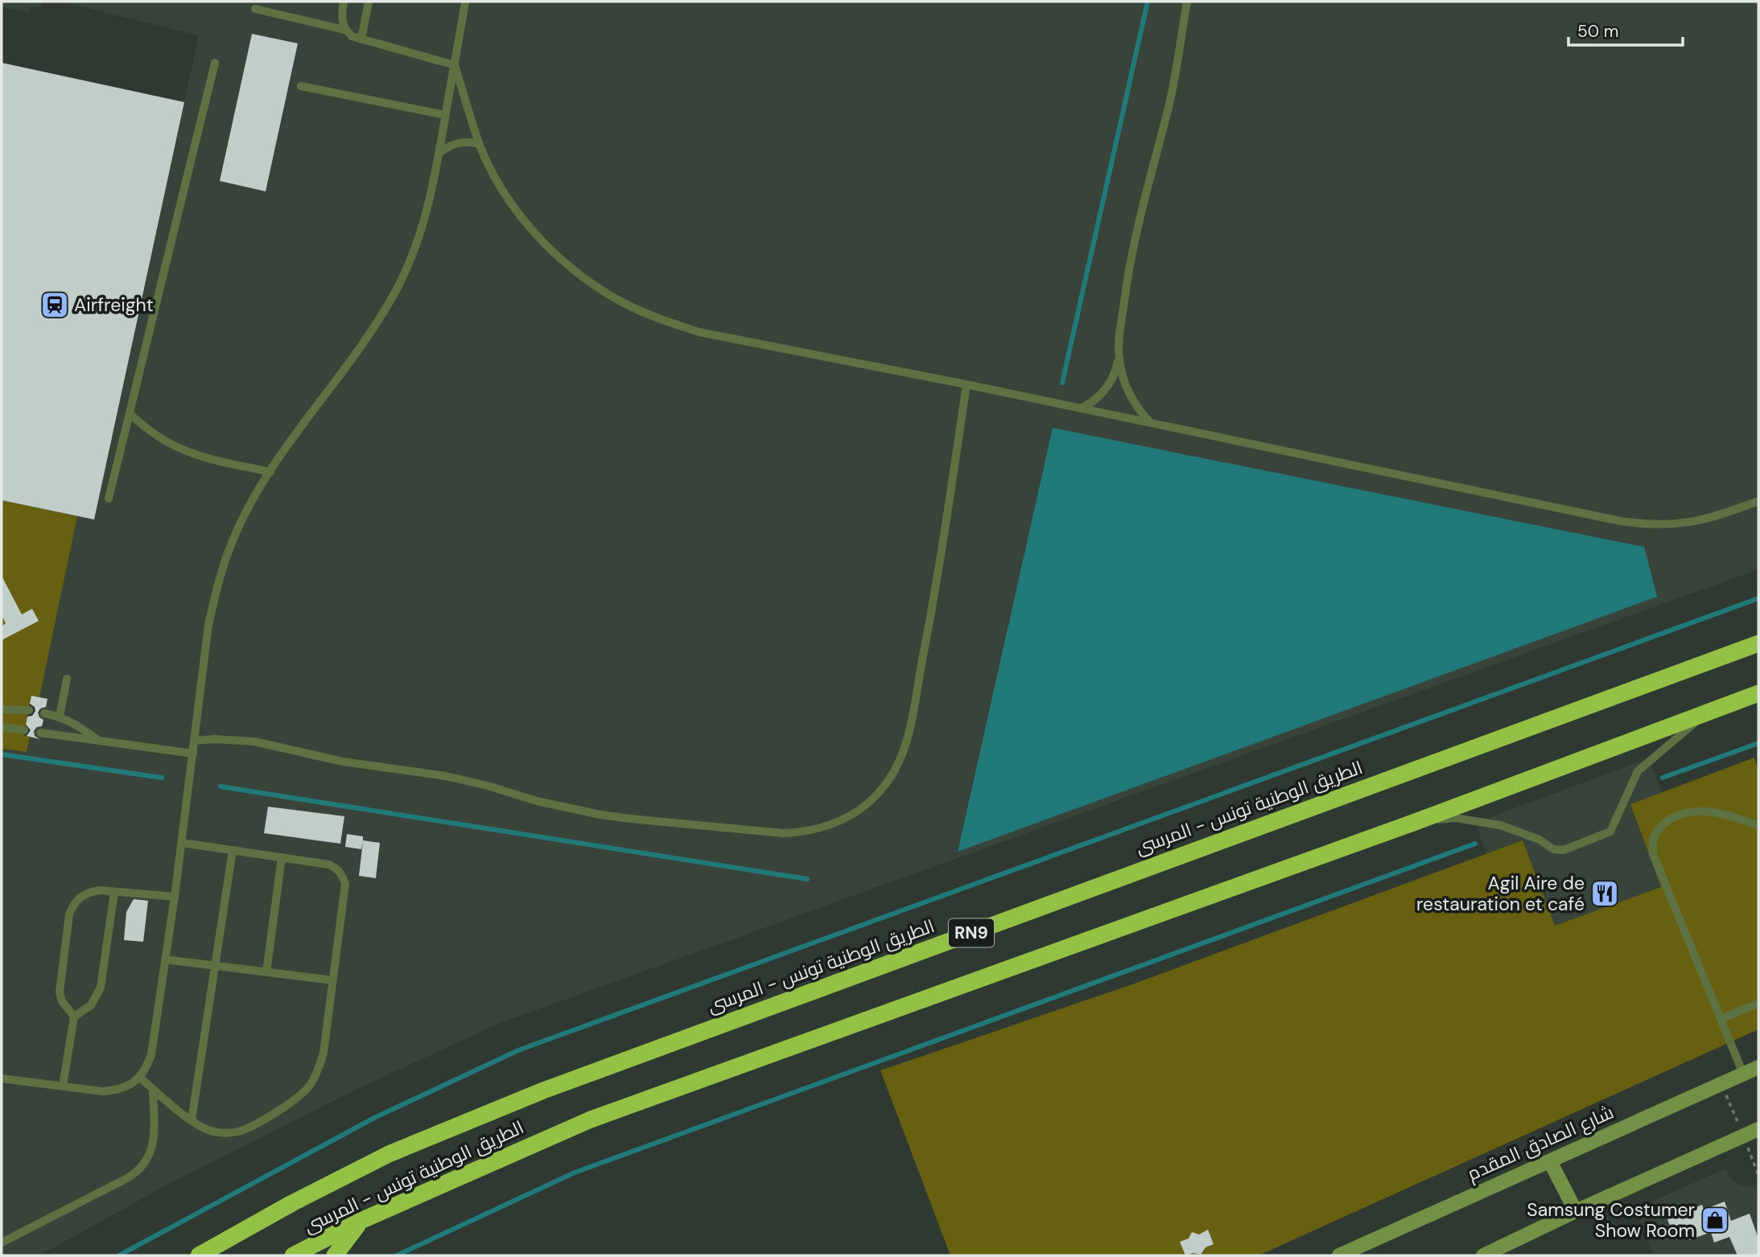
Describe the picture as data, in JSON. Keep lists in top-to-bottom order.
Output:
{
  "streets": {
    "highway": ["الطريق الوطنية تونس - المرسى", "RN9"],
    "main road": ["شارع الصادق المقدم"]
  },
  "places": {
    "station": ["Airfreight"],
    "restaurant": ["Agil Aire de restauration et café"],
    "shop": ["Samsung Costumer Show Room"]
  },
  "scale_bar": "50 m"
}
